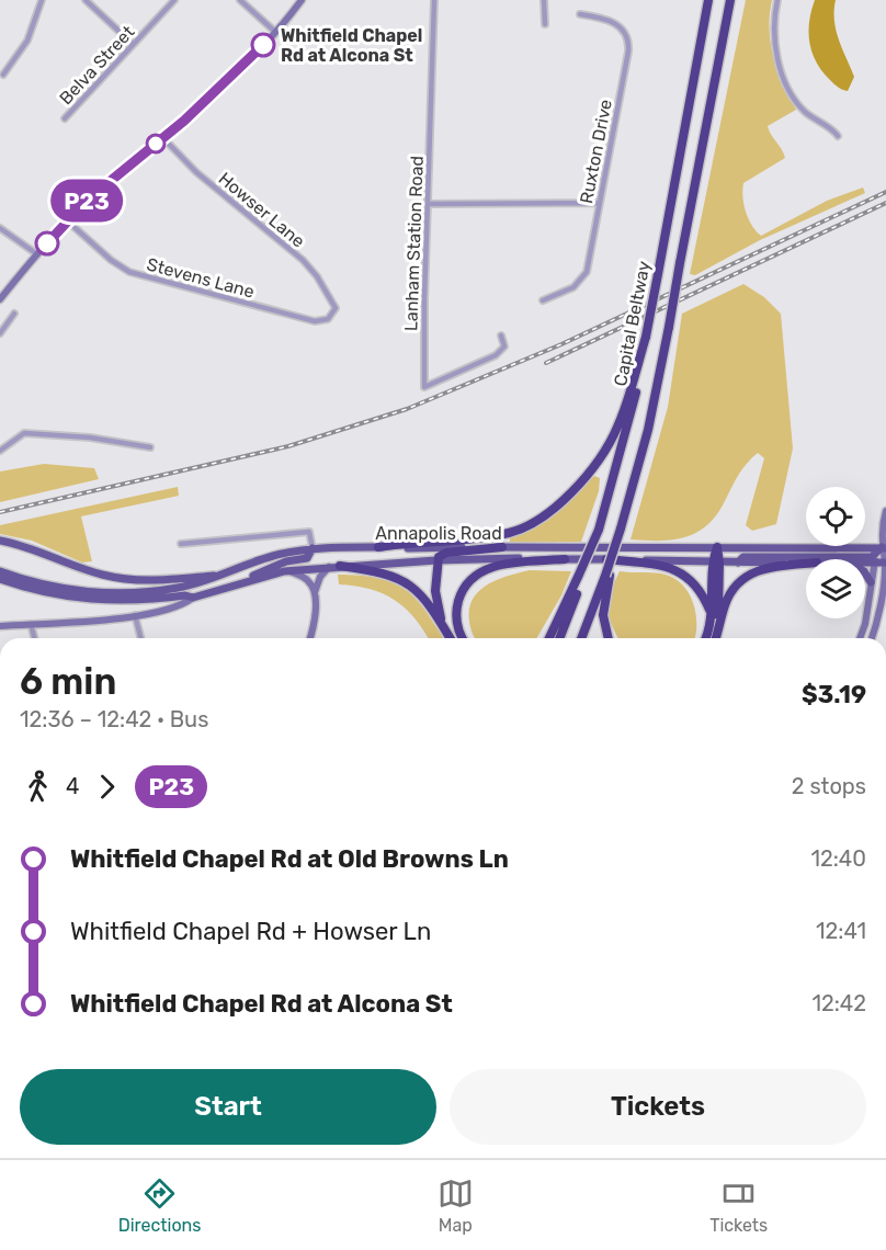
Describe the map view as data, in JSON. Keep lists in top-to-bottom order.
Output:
{
  "streets": {
    "highway": ["Capital Beltway"],
    "main road": ["Annapolis Road"],
    "street": [
      "Belva Street",
      "Ruxton Drive",
      "Howser Lane",
      "Lanham Station Road",
      "Stevens Lane"
    ]
  },
  "crossings": [
    ["Howser Lane", "Stevens Lane"]
  ],
  "places": ["Whitfield Chapel Rd at Alcona St"],
  "lines": ["bus line P23"],
  "page": {
    "on_map": "P23",
    "heading": ["6 min", "12:36 – 12:42 · Bus", "$3.19"],
    "legs": ["4", "P23", "2 stops"],
    "list": [
      {
        "name": "Whitfield Chapel Rd at Old Browns Ln",
        "value": "12:40"
      },
      {
        "name": "Whitfield Chapel Rd + Howser Ln",
        "value": "12:41"
      },
      {
        "name": "Whitfield Chapel Rd at Alcona St",
        "value": "12:42"
      }
    ],
    "buttons": ["Start", "Tickets"],
    "tabs": ["Directions", "Map", "Tickets"]
  }
}
